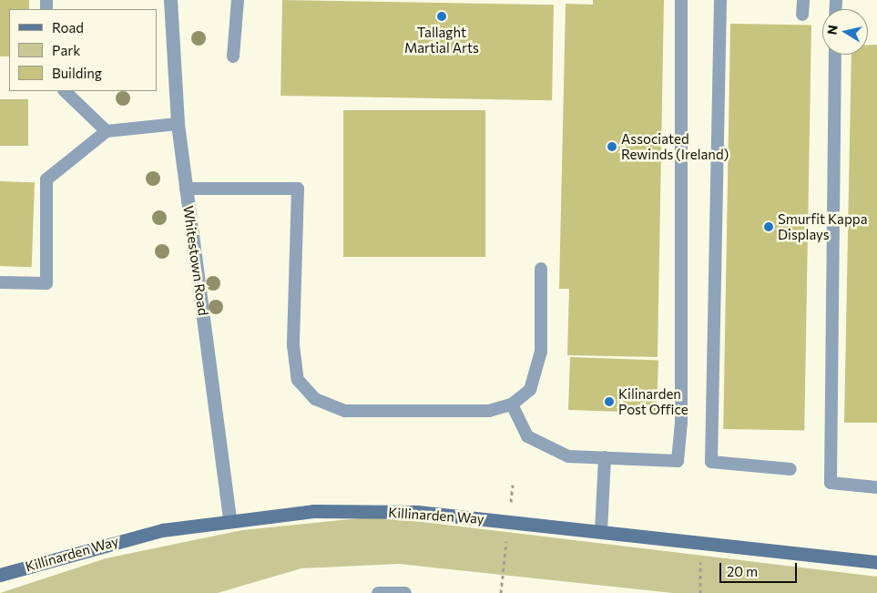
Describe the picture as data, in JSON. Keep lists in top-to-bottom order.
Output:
{
  "streets": {
    "street": ["Whitestown Road", "Killinarden Way"]
  },
  "crossings": [
    ["Whitestown Road", "Killinarden Way"]
  ],
  "places": [
    "Tallaght Martial Arts",
    "Associated Rewinds (Ireland)",
    "Smurfit Kappa Displays",
    "Kilinarden Post Office"
  ],
  "legend": ["Road", "Park", "Building"],
  "scale_bar": "20 m",
  "north": "left"
}
